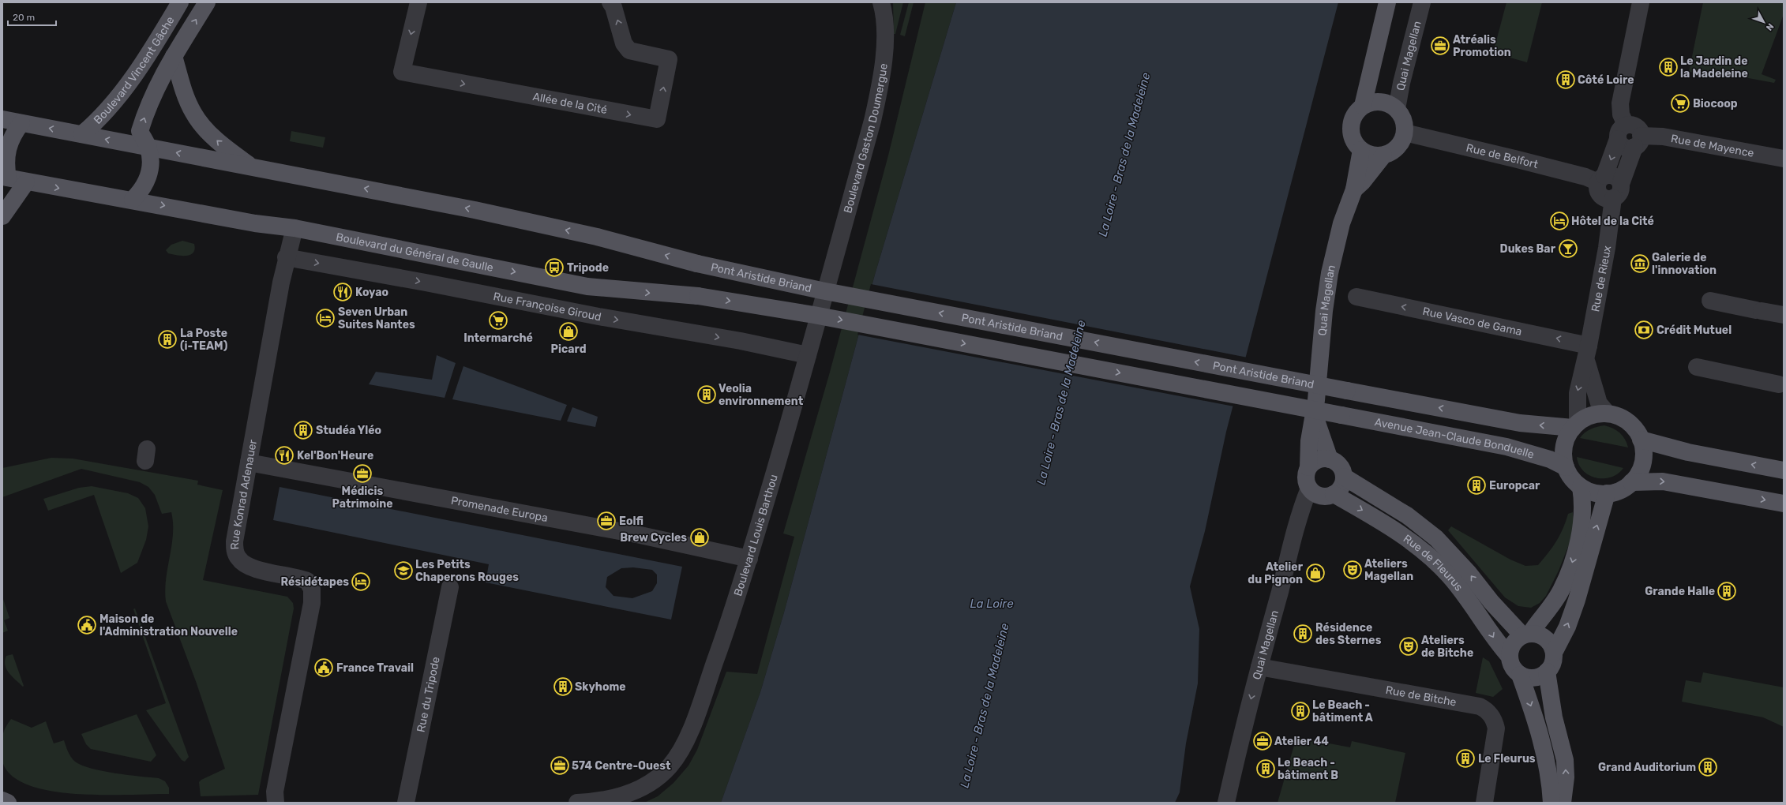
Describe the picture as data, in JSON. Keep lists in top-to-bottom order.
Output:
{
  "streets": {
    "main road": [
      "Quai Magellan",
      "Boulevard Vincent Gâche",
      "Boulevard du Général de Gaulle",
      "Pont Aristide Briand",
      "Avenue Jean-Claude Bonduelle",
      "Rue de Fleurus"
    ],
    "street": [
      "Allée de la Cité",
      "Boulevard Gaston Doumergue",
      "Rue de Mayence",
      "Rue de Belfort",
      "Rue de Rieux",
      "Rue Françoise Giroud",
      "Rue Vasco de Gama",
      "Rue Konrad Adenauer",
      "Promenade Europa",
      "Boulevard Louis Barthou",
      "Rue du Tripode",
      "Rue de Bitche"
    ]
  },
  "crossings": [
    ["Quai Magellan", "Rue de Belfort"],
    ["Quai Magellan", "Rue de Fleurus"],
    ["Quai Magellan", "Rue de Bitche"],
    ["Boulevard Gaston Doumergue", "Boulevard Louis Barthou"],
    ["Rue de Mayence", "Rue de Rieux"],
    ["Boulevard du Général de Gaulle", "Avenue Jean-Claude Bonduelle"],
    ["Boulevard du Général de Gaulle", "Rue Konrad Adenauer"],
    ["Pont Aristide Briand", "Rue de Rieux"],
    ["Pont Aristide Briand", "Avenue Jean-Claude Bonduelle"],
    ["Rue de Rieux", "Rue Vasco de Gama"],
    ["Rue de Rieux", "Avenue Jean-Claude Bonduelle"],
    ["Rue Françoise Giroud", "Rue Konrad Adenauer"],
    ["Rue Françoise Giroud", "Boulevard Louis Barthou"],
    ["Rue Konrad Adenauer", "Promenade Europa"],
    ["Promenade Europa", "Boulevard Louis Barthou"]
  ],
  "one_way": [
    "Boulevard du Général de Gaulle",
    "Pont Aristide Briand",
    "Rue Françoise Giroud",
    "Rue Vasco de Gama"
  ],
  "water": ["La Loire - Bras de la Madeleine", "La Loire"],
  "places": {
    "office": [
      "Atréalis Promotion",
      "Médicis Patrimoine",
      "Eolfi",
      "Atelier 44",
      "574 Centre-Ouest"
    ],
    "building": [
      "Le Jardin de la Madeleine",
      "Côté Loire",
      "La Poste (i-TEAM)",
      "Veolia environnement",
      "Studéa Yléo",
      "Europcar",
      "Grande Halle",
      "Résidence des Sternes",
      "Skyhome",
      "Le Beach - bâtiment A",
      "Le Fleurus",
      "Grand Auditorium",
      "Le Beach - bâtiment B"
    ],
    "supermarket": ["Biocoop", "Intermarché"],
    "hotel": ["Hôtel de la Cité", "Seven Urban Suites Nantes", "Résidétapes"],
    "bar": ["Dukes Bar"],
    "museum": ["Galerie de l'innovation"],
    "bus stop": ["Tripode"],
    "restaurant": ["Koyao", "Kel'Bon'Heure"],
    "bank": ["Crédit Mutuel"],
    "shop": ["Picard", "Brew Cycles", "Atelier du Pignon"],
    "theatre": ["Ateliers Magellan", "Ateliers de Bitche"],
    "school or university": ["Les Petits Chaperons Rouges"],
    "public building": ["Maison de l'Administration Nouvelle", "France Travail"]
  },
  "scale_bar": "20 m",
  "north": "bottom right"
}
